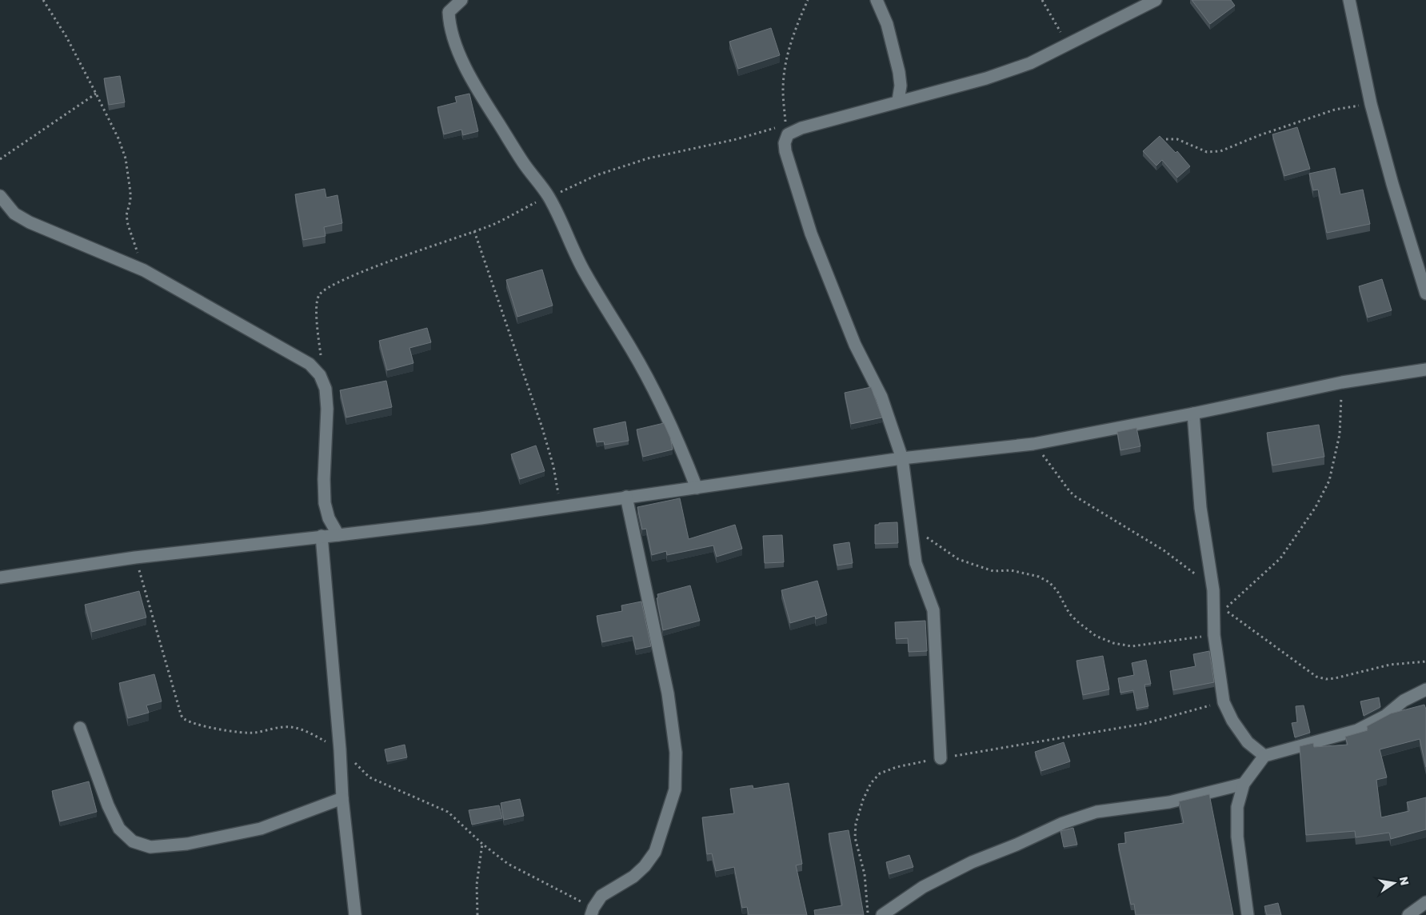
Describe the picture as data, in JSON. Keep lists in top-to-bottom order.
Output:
{
  "north": "right"
}
